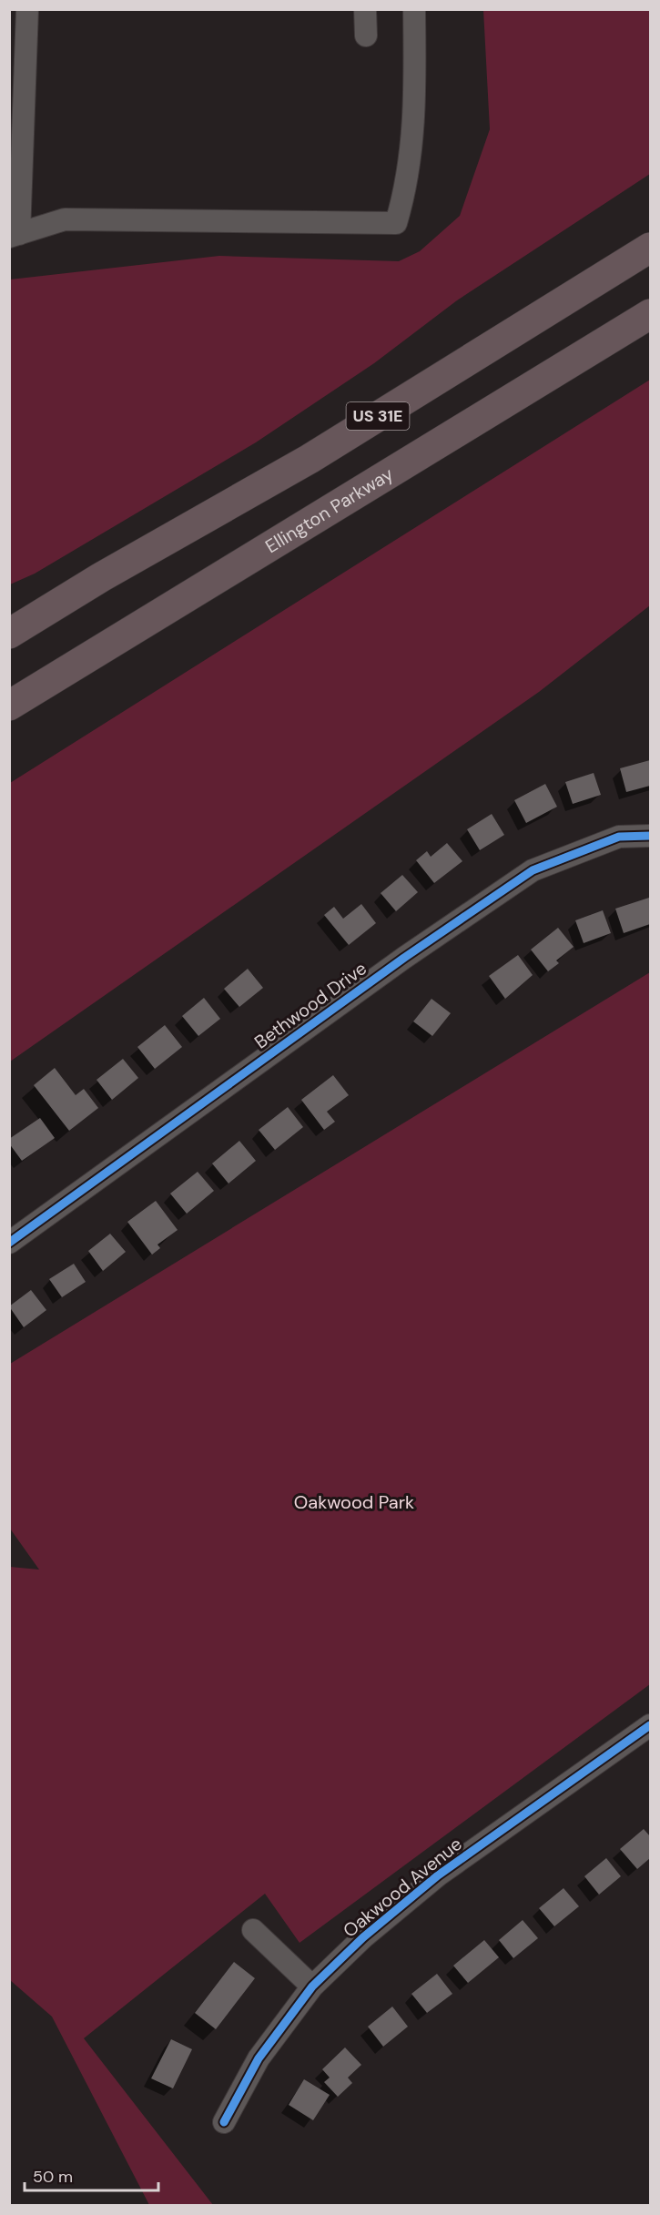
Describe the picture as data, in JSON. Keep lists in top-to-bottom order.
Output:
{
  "streets": {
    "highway": ["US 31E", "Ellington Parkway"],
    "street": ["Bethwood Drive", "Oakwood Avenue"]
  },
  "parks": ["Oakwood Park"],
  "scale_bar": "50 m"
}
